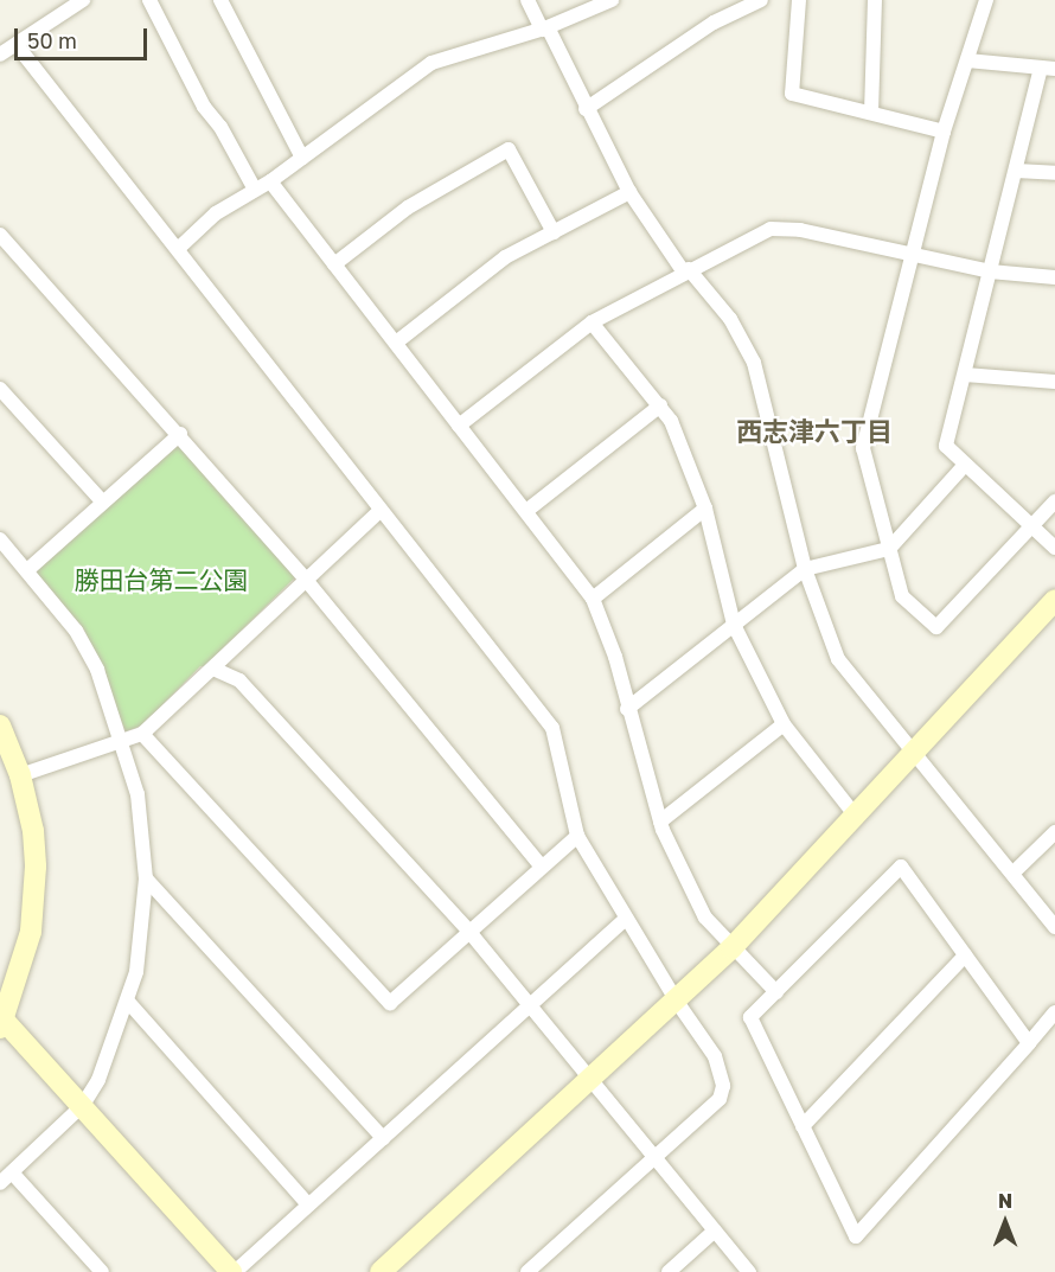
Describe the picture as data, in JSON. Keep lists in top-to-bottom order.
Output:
{
  "districts": ["西志津六丁目"],
  "parks": ["勝田台第二公園"],
  "scale_bar": "50 m",
  "north": "top"
}
